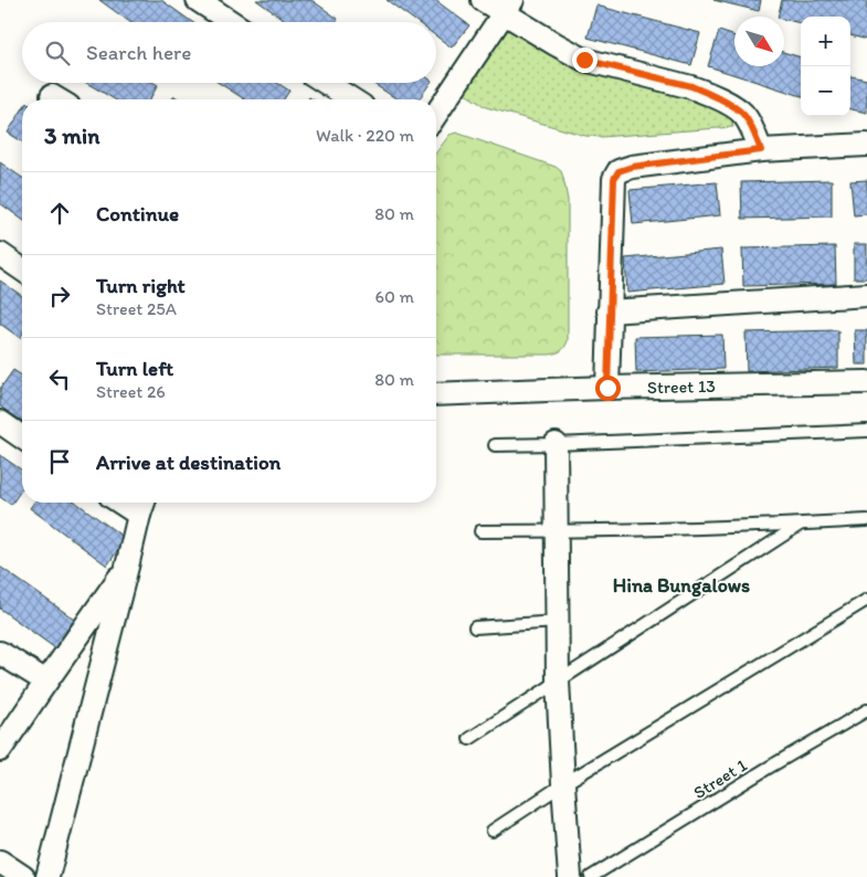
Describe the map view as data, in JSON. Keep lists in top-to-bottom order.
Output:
{
  "streets": {
    "street": ["Street 13"],
    "lane": ["Street 1"]
  },
  "districts": ["Hina Bungalows"],
  "north": "bottom right",
  "page": {
    "map_buttons": ["+", "−"],
    "search": "Search here",
    "heading": ["3 min", "Walk · 220 m"],
    "list": [
      ["Continue", "80 m"],
      ["Turn right", "Street 25A", "60 m"],
      ["Turn left", "Street 26", "80 m"],
      "Arrive at destination"
    ]
  }
}
